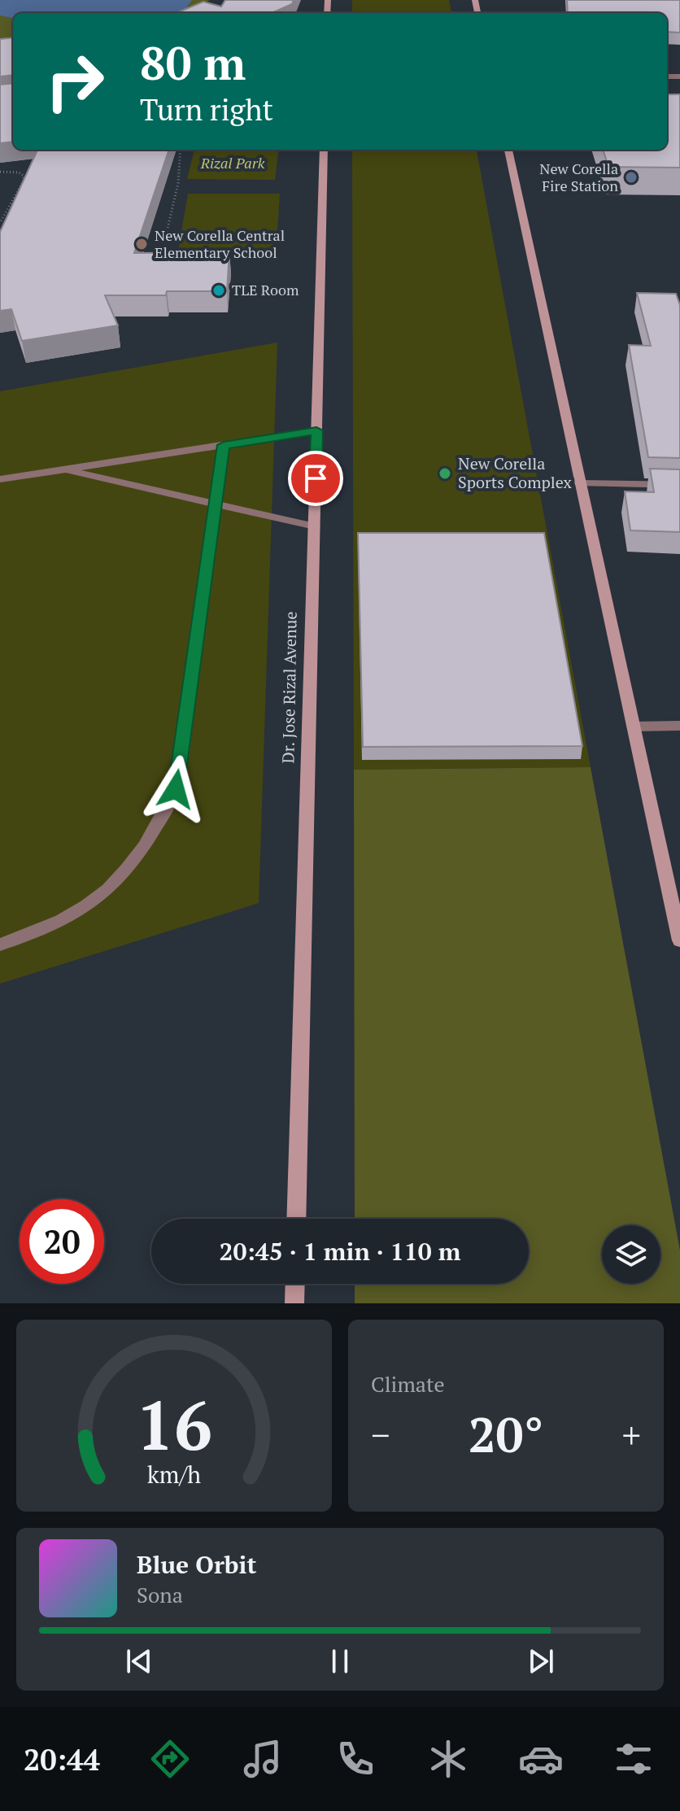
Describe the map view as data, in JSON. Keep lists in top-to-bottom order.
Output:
{
  "streets": {
    "main road": ["Dr. Jose Rizal Avenue"]
  },
  "parks": ["Rizal Park"],
  "places": [
    "New Corella Fire Station",
    "New Corella Central Elementary School",
    "TLE Room",
    "New Corella Sports Complex"
  ],
  "page": {
    "turn": ["80 m", "Turn right"],
    "limit": "20",
    "trip": "20:45 · 1 min · 110 m",
    "tile": "Climate",
    "heat": ["−", "20°", "+"],
    "song": ["Blue Orbit", "Sona"],
    "tabs": "20:44",
    "gauge": ["16", "km/h"]
  }
}
